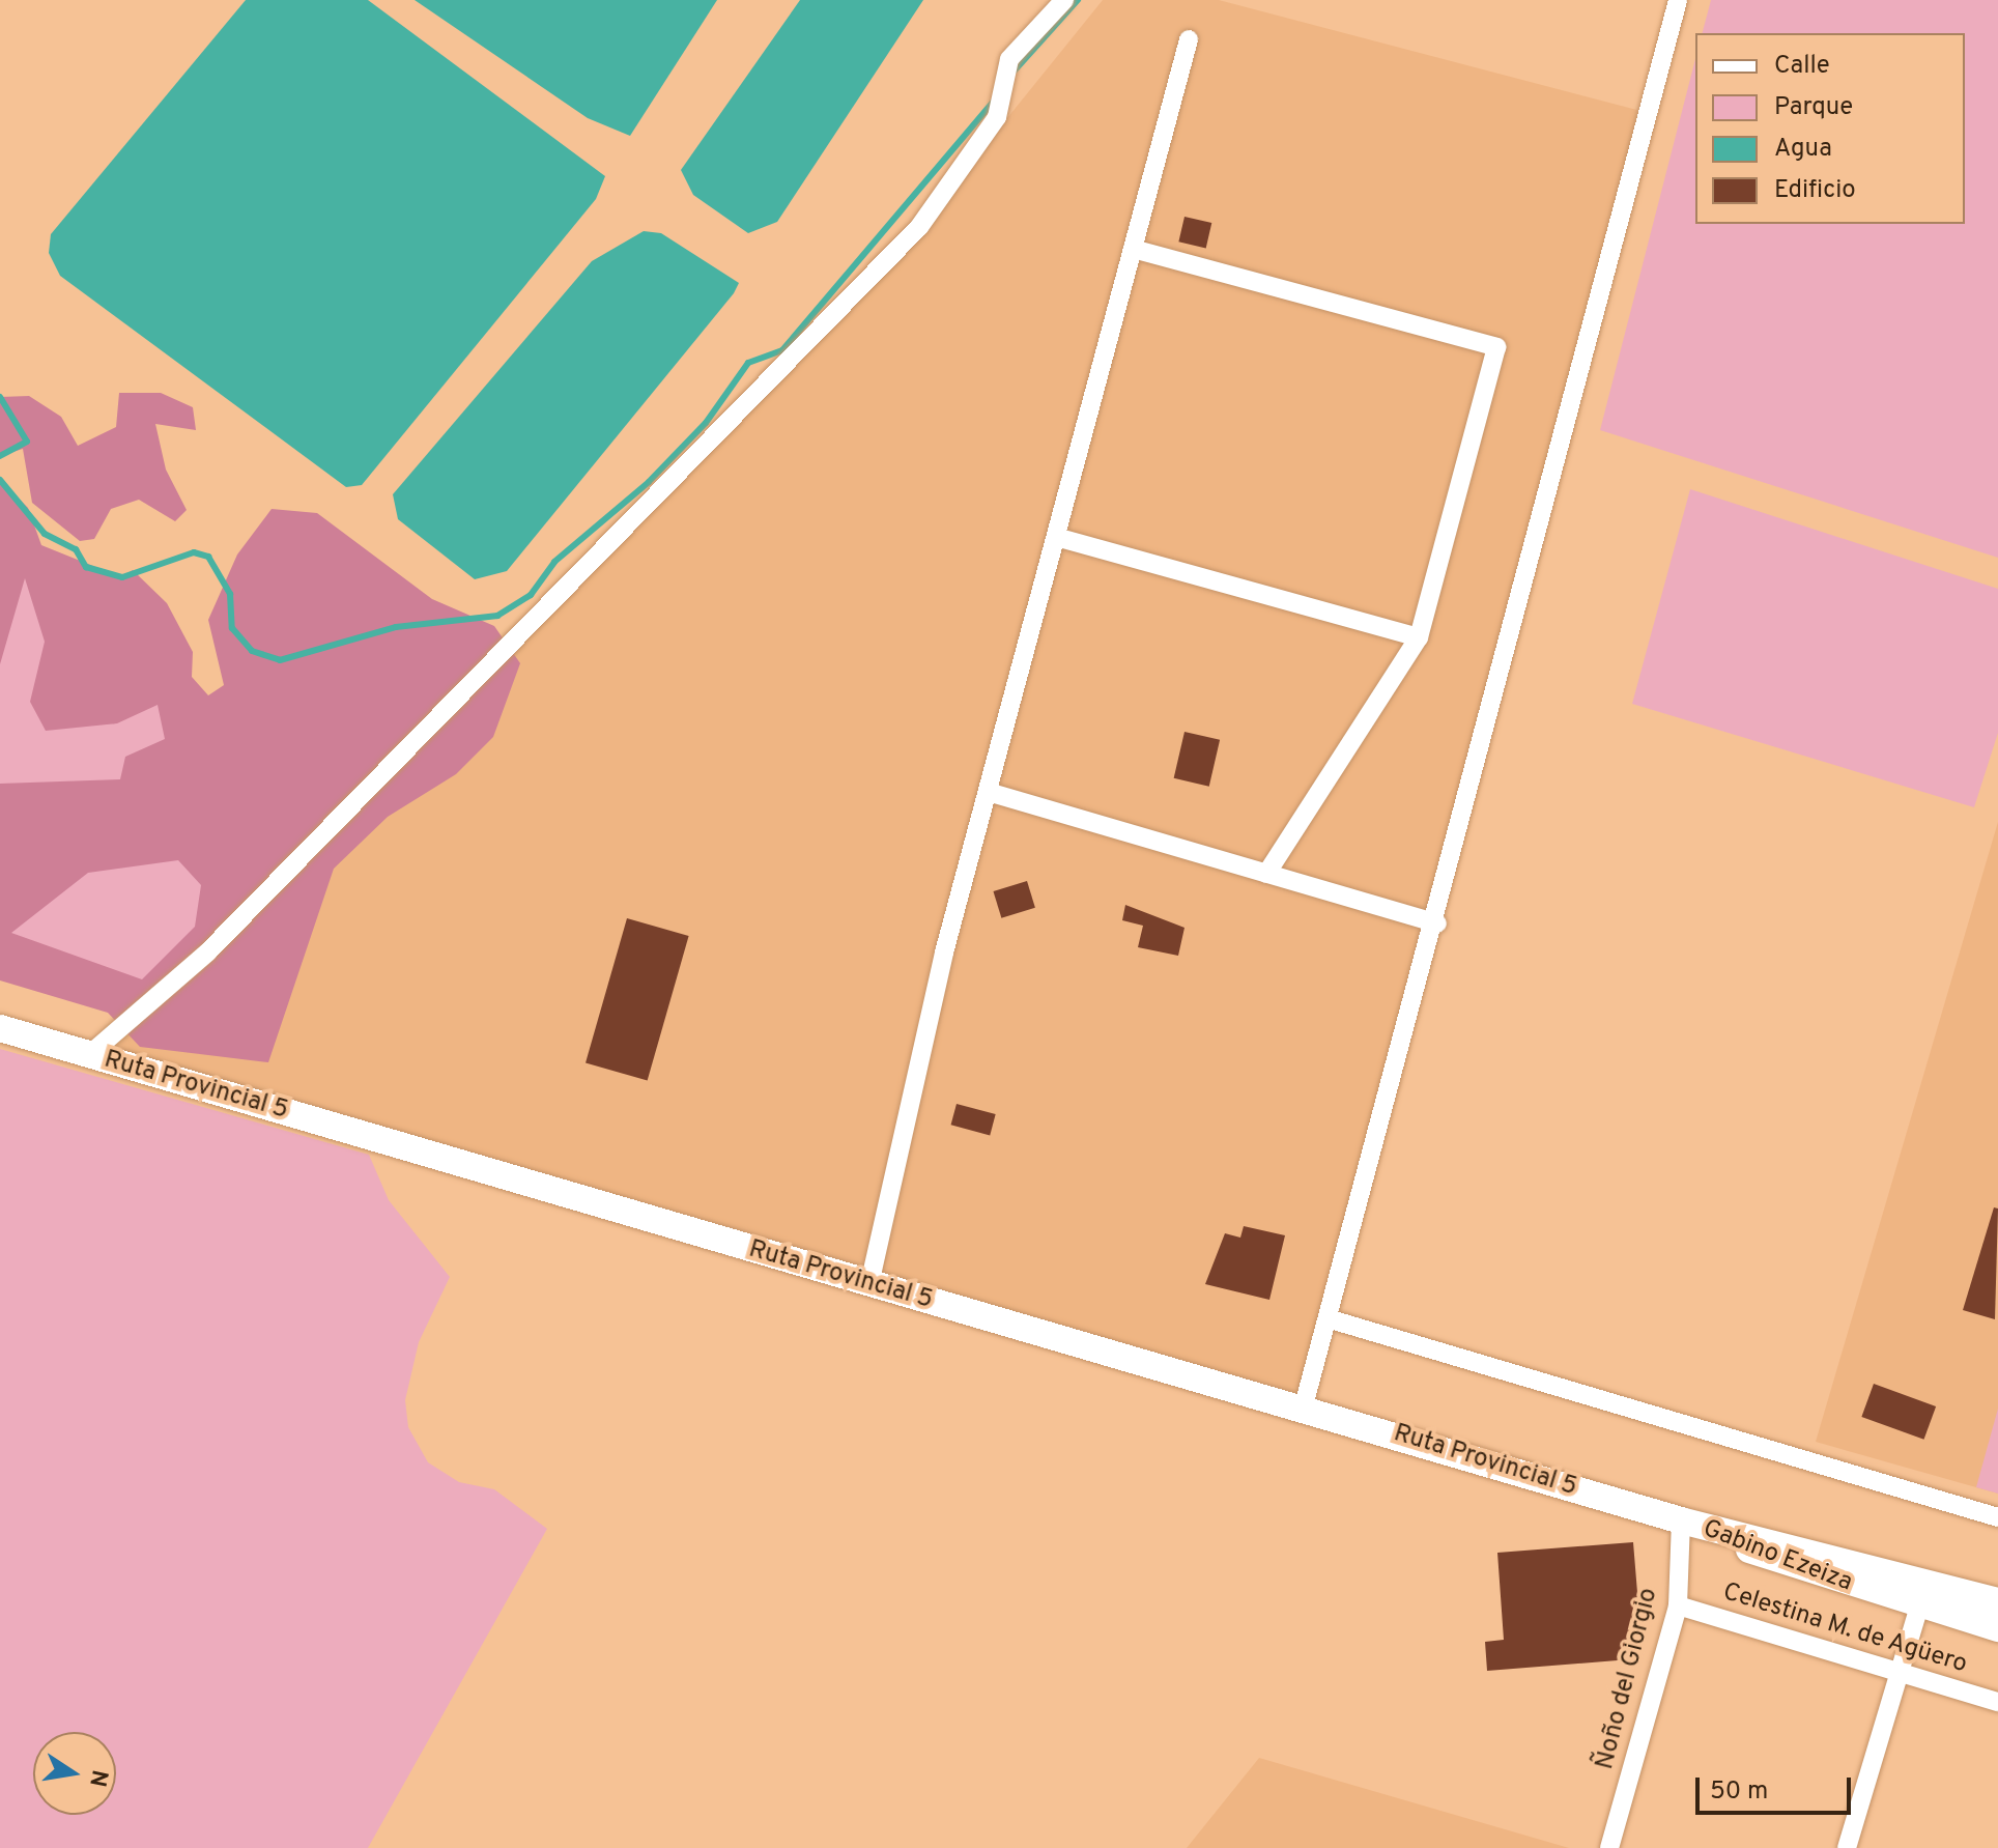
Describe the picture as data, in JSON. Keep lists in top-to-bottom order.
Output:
{
  "streets": {
    "main road": ["Ruta Provincial 5", "Gabino Ezeiza"],
    "street": ["Celestina M. de Agüero", "Ñoño del Giorgio"]
  },
  "crossings": [
    ["Ruta Provincial 5", "Gabino Ezeiza"],
    ["Ruta Provincial 5", "Ñoño del Giorgio"],
    ["Gabino Ezeiza", "Ñoño del Giorgio"],
    ["Celestina M. de Agüero", "Ñoño del Giorgio"]
  ],
  "legend": [
    "Calle",
    "Parque",
    "Agua",
    "Edificio"
  ],
  "scale_bar": "50 m",
  "north": "right"
}
